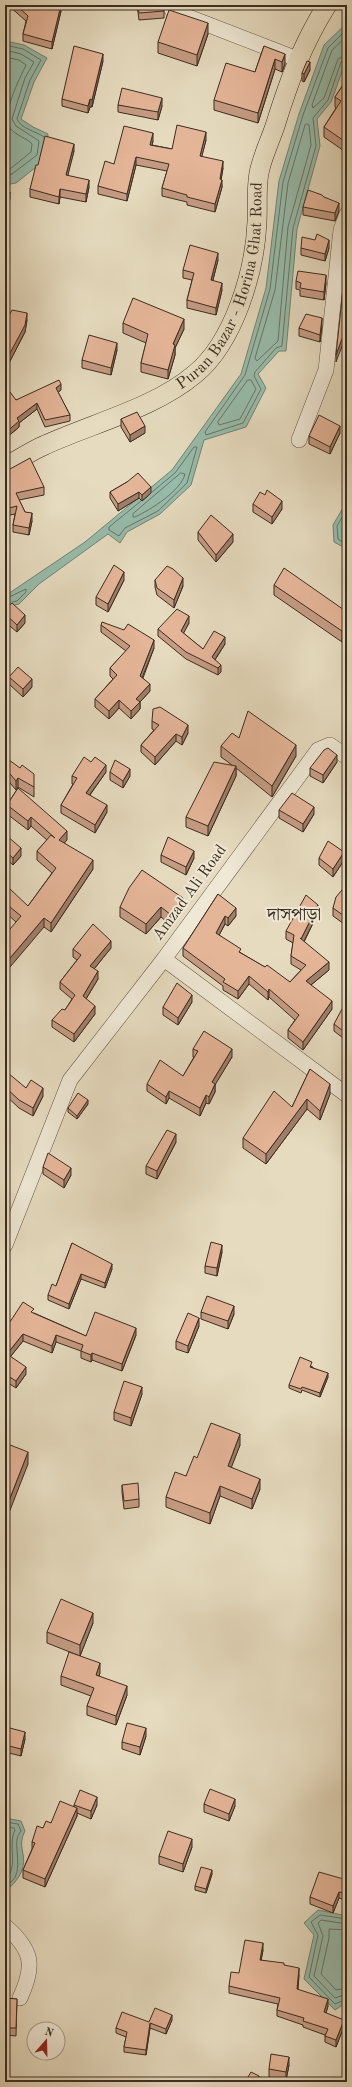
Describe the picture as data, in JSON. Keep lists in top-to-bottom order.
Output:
{
  "streets": {
    "main road": ["Puran Bazar - Horina Ghat Road"],
    "street": ["Amzad Ali Road"]
  },
  "districts": ["দাসপাড়া"],
  "north": "top"
}
